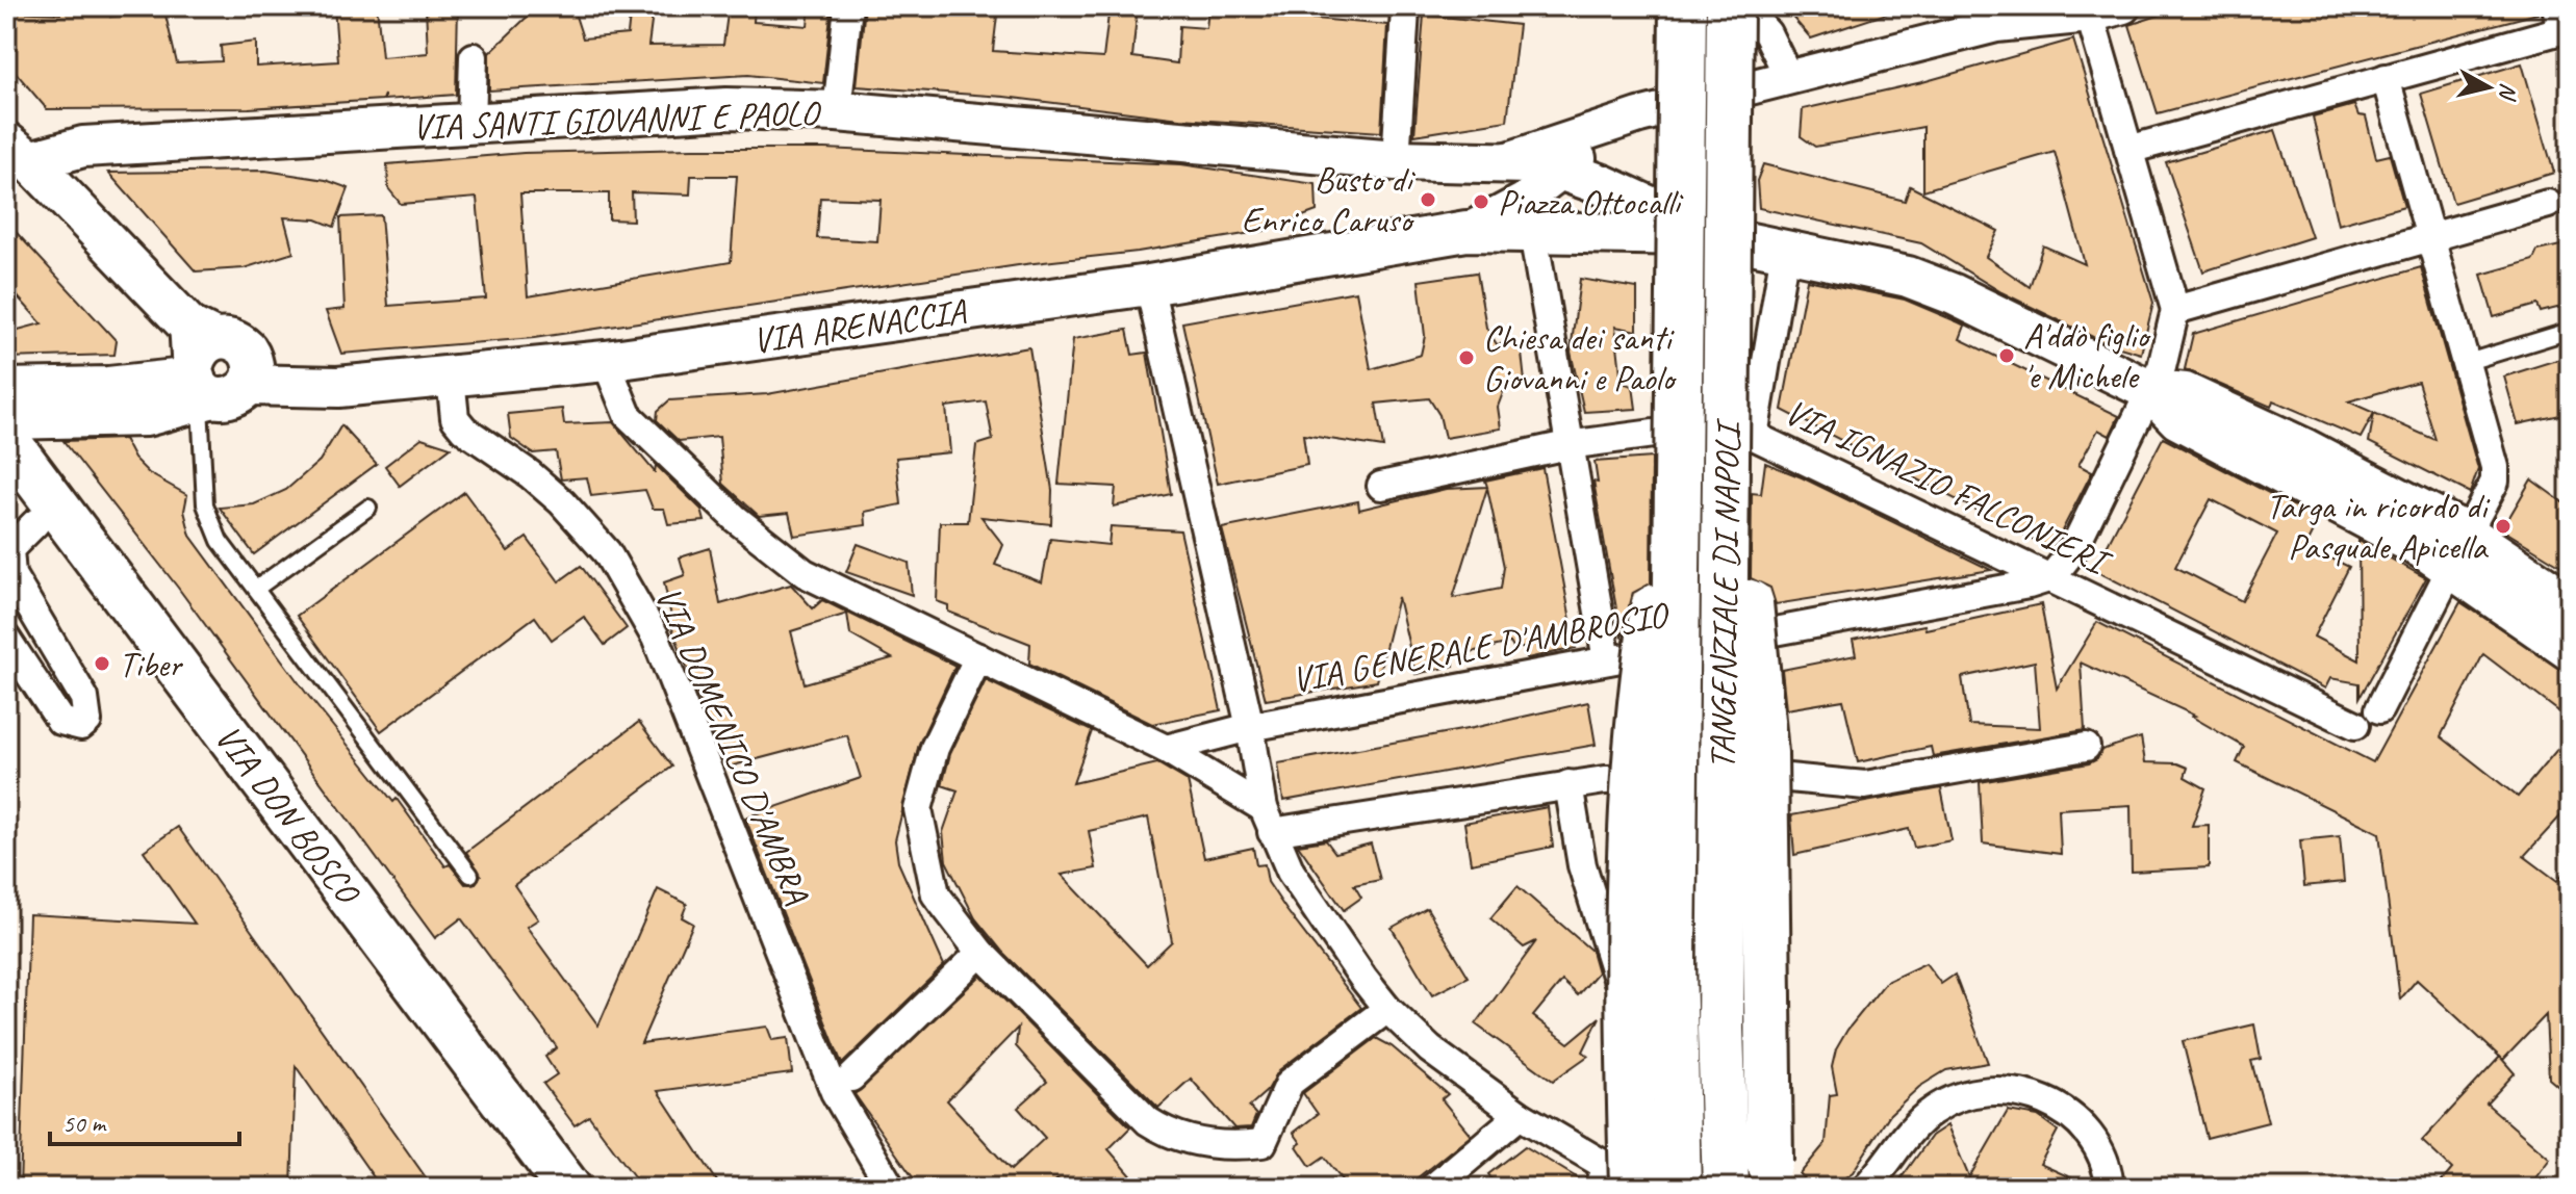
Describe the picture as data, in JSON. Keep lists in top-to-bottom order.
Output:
{
  "streets": {
    "highway": ["TANGENZIALE DI NAPOLI"],
    "main road": ["VIA SANTI GIOVANNI E PAOLO", "VIA ARENACCIA", "VIA DON BOSCO"],
    "street": ["VIA IGNAZIO FALCONIERI", "VIA GENERALE D'AMBROSIO", "VIA DOMENICO D'AMBRA"]
  },
  "crossings": [
    ["VIA SANTI GIOVANNI E PAOLO", "VIA ARENACCIA"],
    ["VIA ARENACCIA", "VIA DOMENICO D'AMBRA"],
    ["VIA IGNAZIO FALCONIERI", "VIA GENERALE D'AMBROSIO"]
  ],
  "places": [
    "Busto di Enrico Caruso",
    "Piazza Ottocalli",
    "A'ddò figlio 'e Michele",
    "Chiesa dei santi Giovanni e Paolo",
    "Targa in ricordo di Pasquale Apicella",
    "Tiber"
  ],
  "scale_bar": "50 m",
  "north": "right"
}
